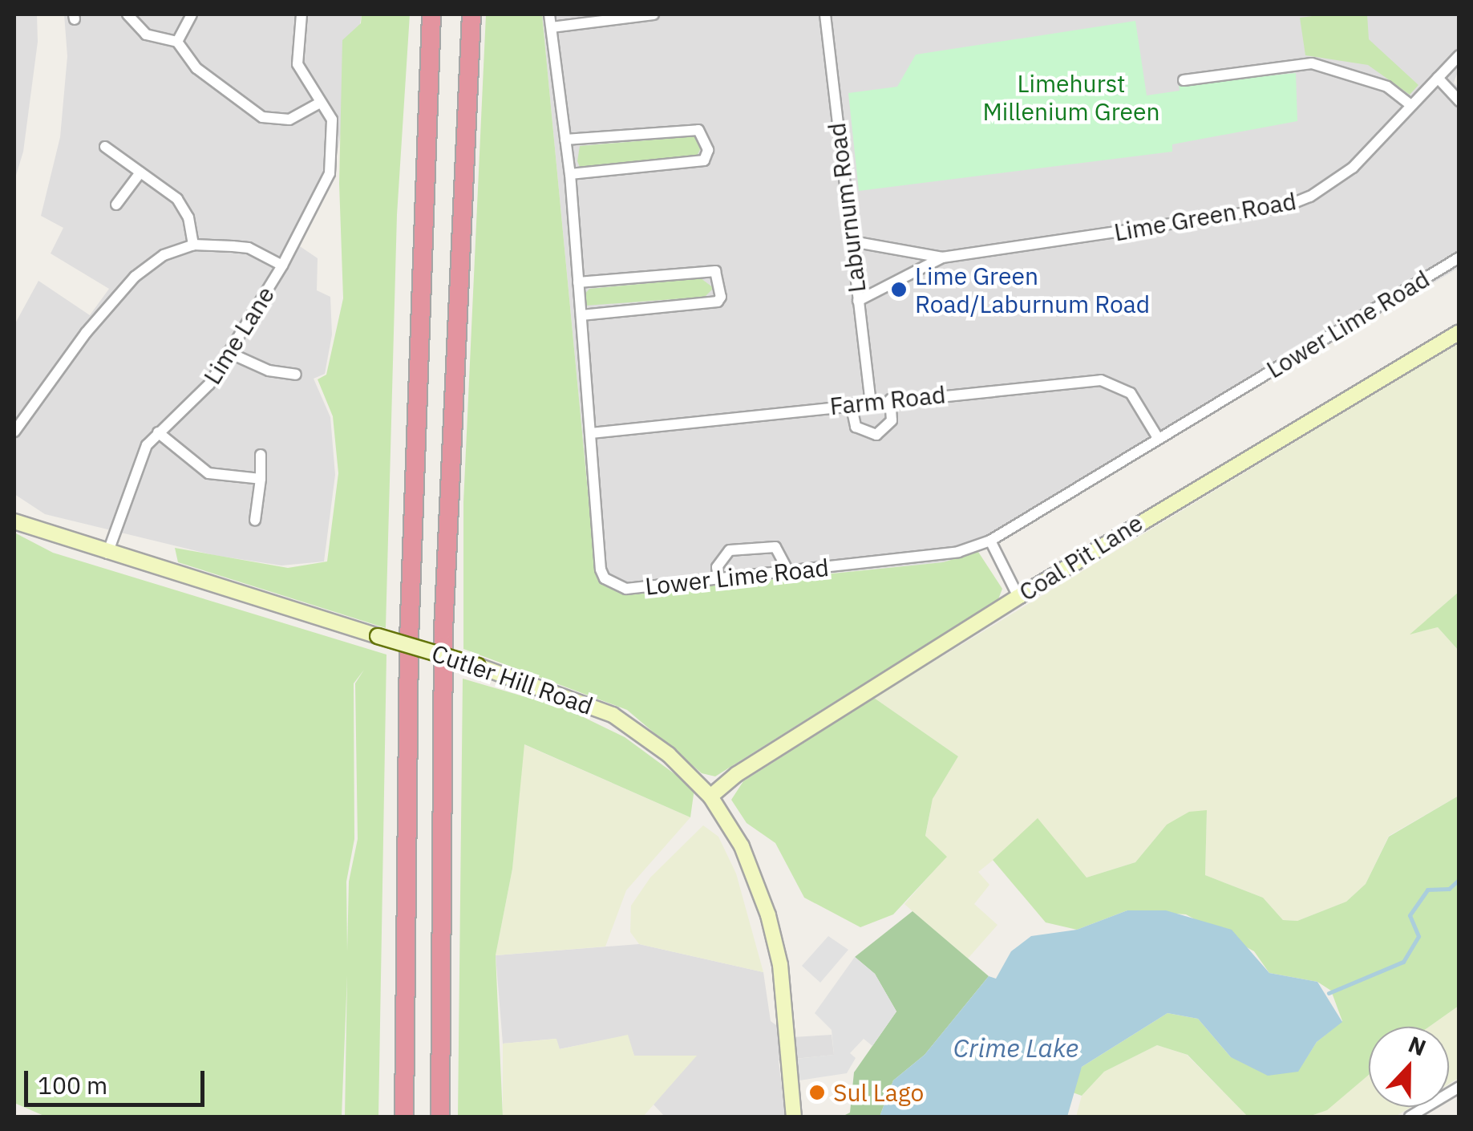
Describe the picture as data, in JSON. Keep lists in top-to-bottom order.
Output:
{
  "streets": {
    "street": [
      "Laburnum Road",
      "Lime Green Road",
      "Lower Lime Road",
      "Lime Lane",
      "Farm Road",
      "Coal Pit Lane",
      "Cutler Hill Road"
    ]
  },
  "crossings": [
    ["Laburnum Road", "Lime Green Road"],
    ["Laburnum Road", "Farm Road"],
    ["Lower Lime Road", "Farm Road"],
    ["Lime Lane", "Cutler Hill Road"],
    ["Coal Pit Lane", "Cutler Hill Road"]
  ],
  "water": ["Crime Lake"],
  "parks": ["Limehurst Millenium Green"],
  "places": ["Lime Green Road/Laburnum Road", "Sul Lago"],
  "scale_bar": "100 m",
  "north": "top"
}
